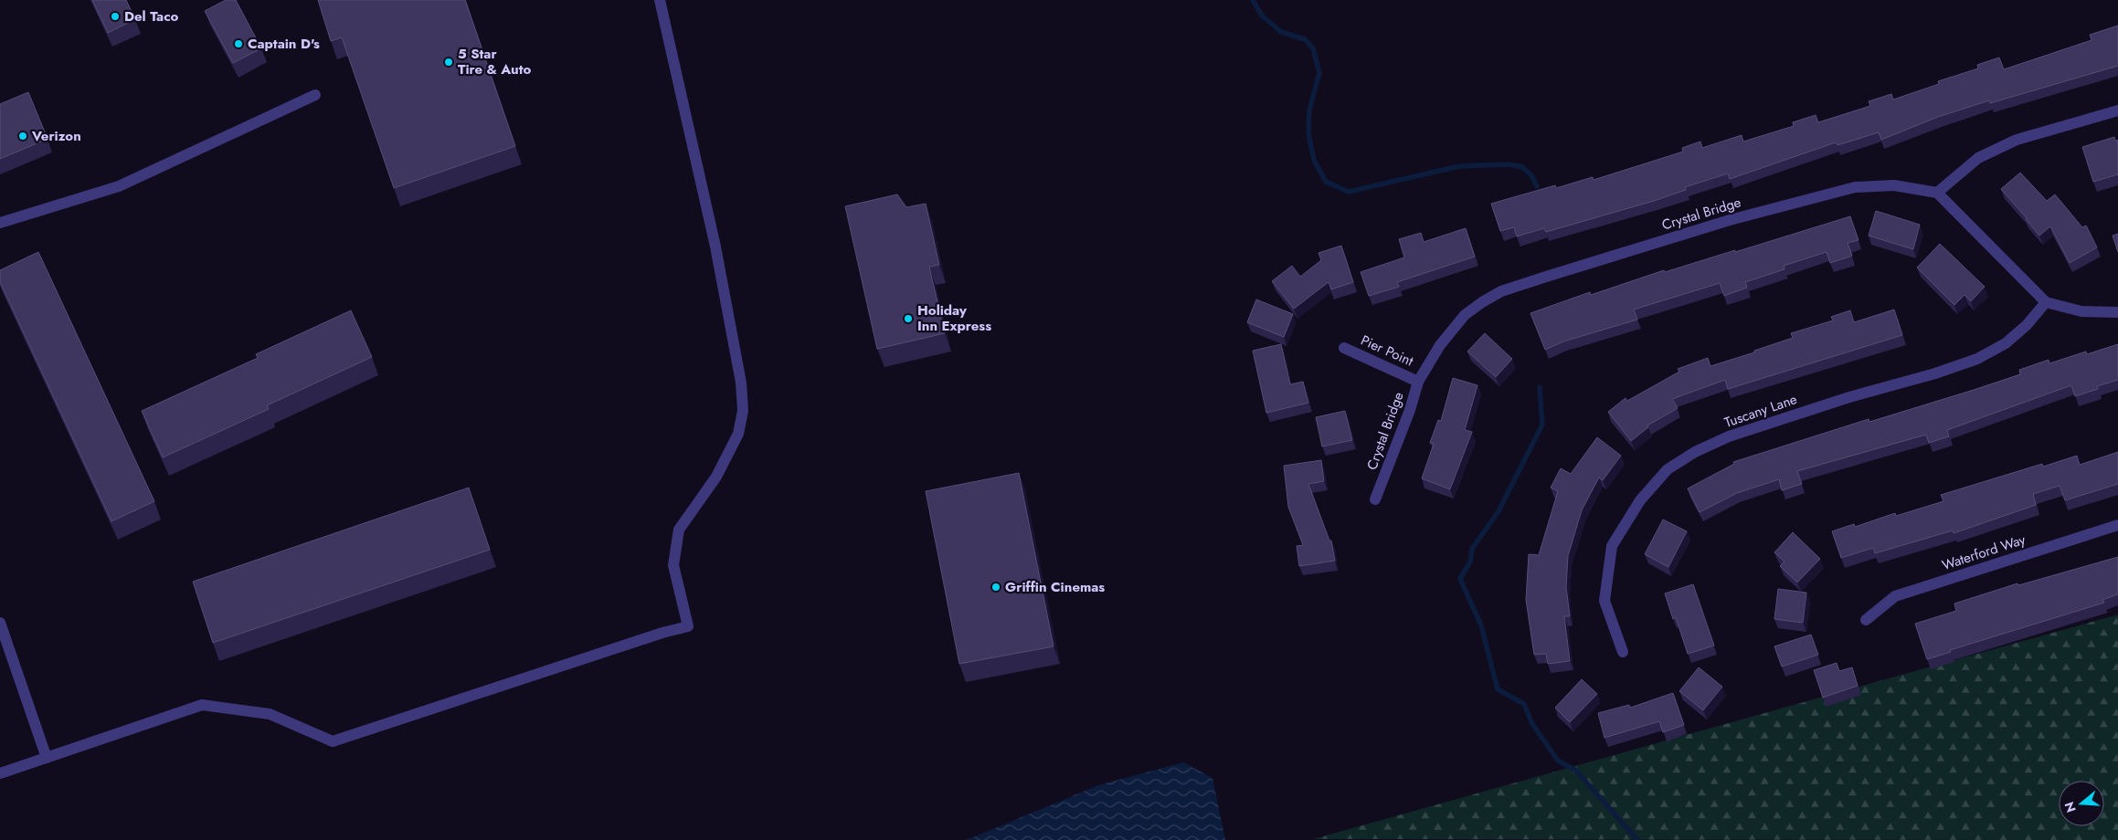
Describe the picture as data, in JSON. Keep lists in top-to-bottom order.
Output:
{
  "streets": {
    "street": [
      "Crystal Bridge",
      "Pier Point",
      "Tuscany Lane",
      "Waterford Way"
    ]
  },
  "crossings": [
    ["Crystal Bridge", "Pier Point"]
  ],
  "places": [
    "Del Taco",
    "Captain D's",
    "5 Star Tire & Auto",
    "Verizon",
    "Holiday Inn Express",
    "Griffin Cinemas"
  ],
  "north": "left"
}
